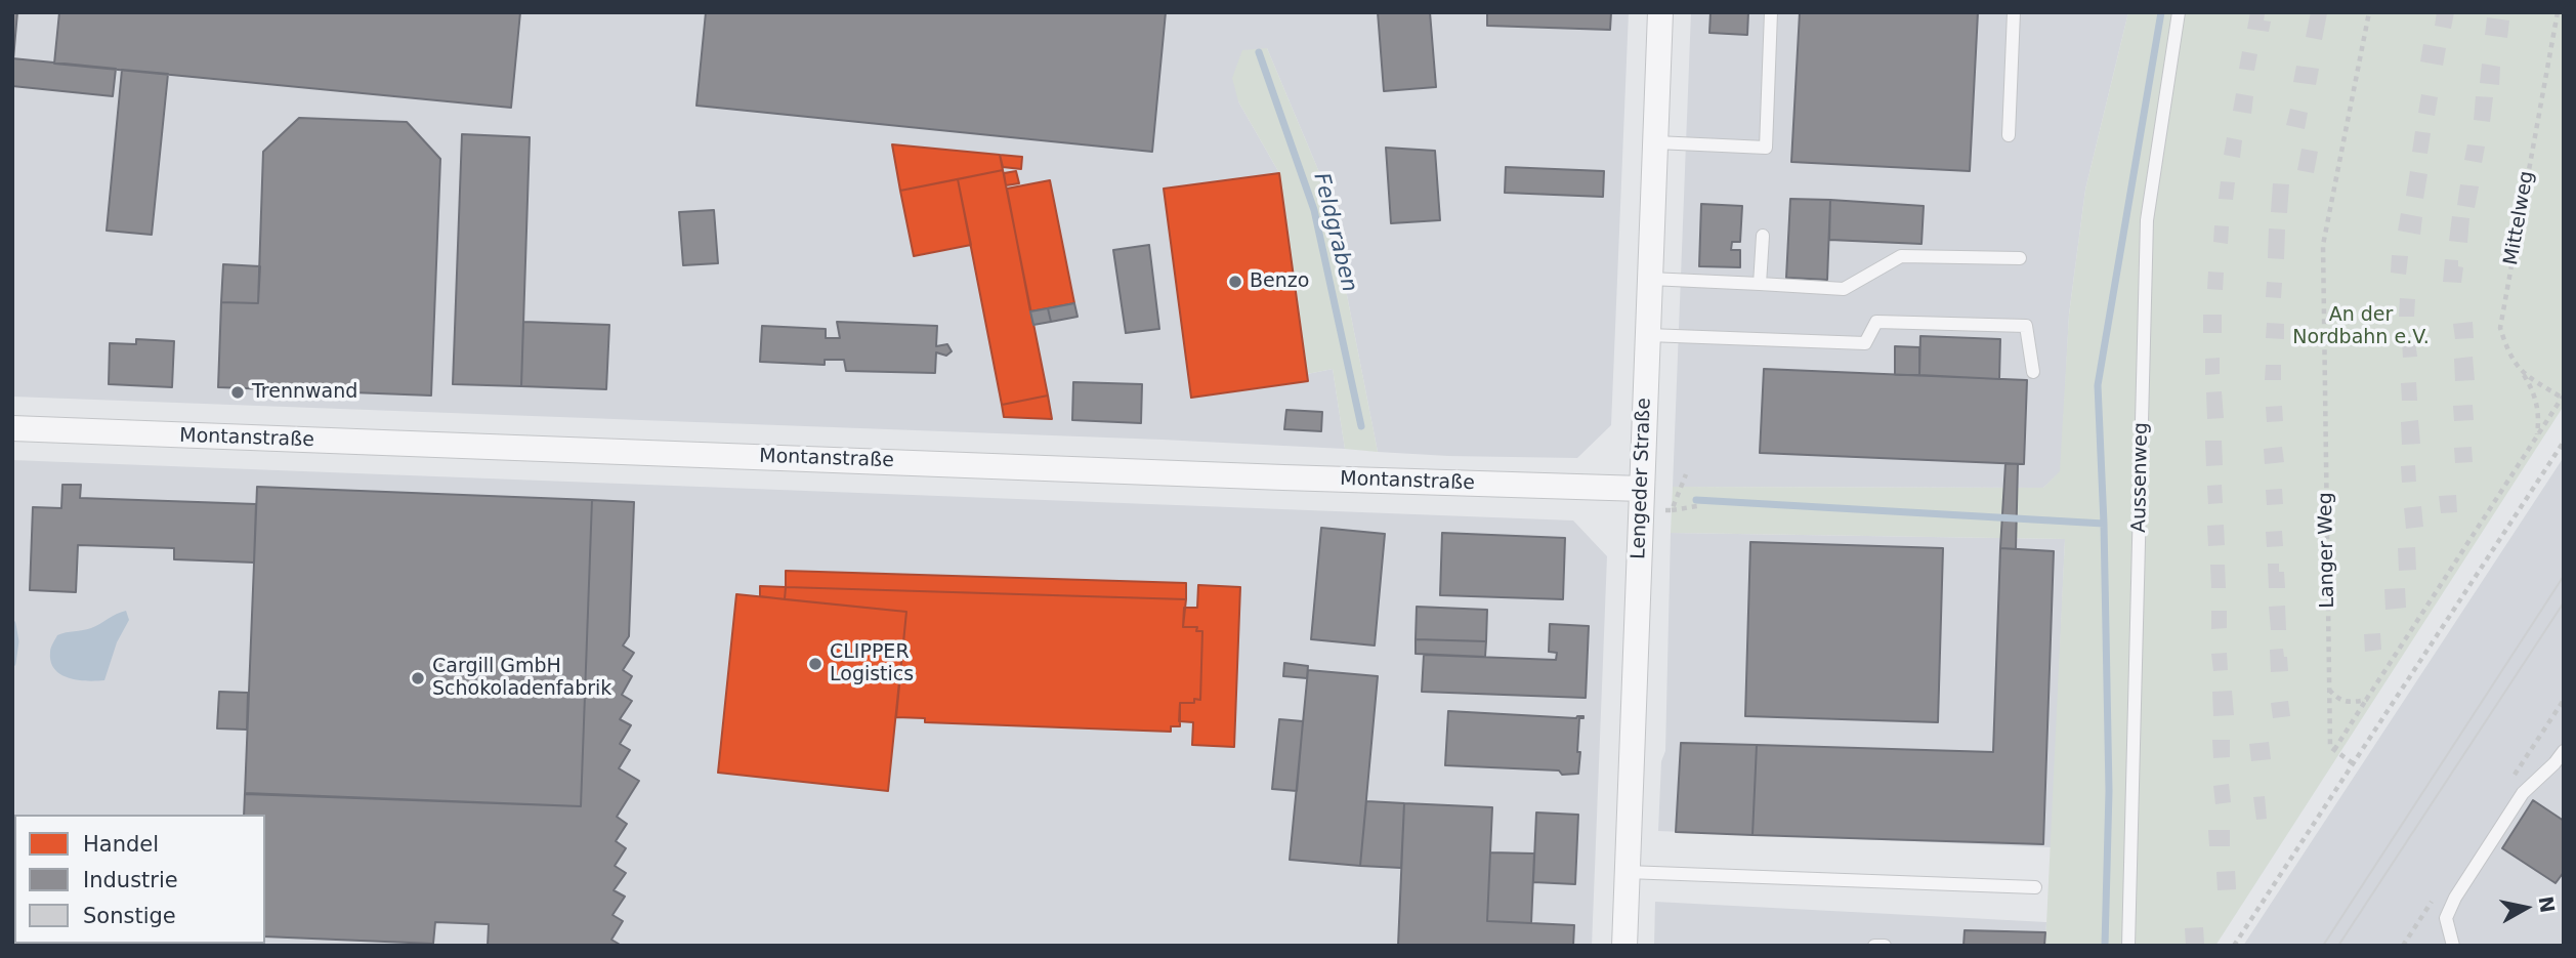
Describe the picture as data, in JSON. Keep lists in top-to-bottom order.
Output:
{
  "streets": {
    "street": ["Montanstraße", "Lengeder Straße"],
    "lane": ["Aussenweg"],
    "path": ["Mittelweg", "Langer Weg"]
  },
  "crossings": [
    ["Montanstraße", "Lengeder Straße"]
  ],
  "water": ["Feldgraben"],
  "parks": ["An der Nordbahn e.V."],
  "places": [
    "Benzo",
    "Trennwand",
    "CLIPPER Logistics",
    "Cargill GmbH Schokoladenfabrik"
  ],
  "legend": ["Handel", "Industrie", "Sonstige"],
  "north": "right"
}
